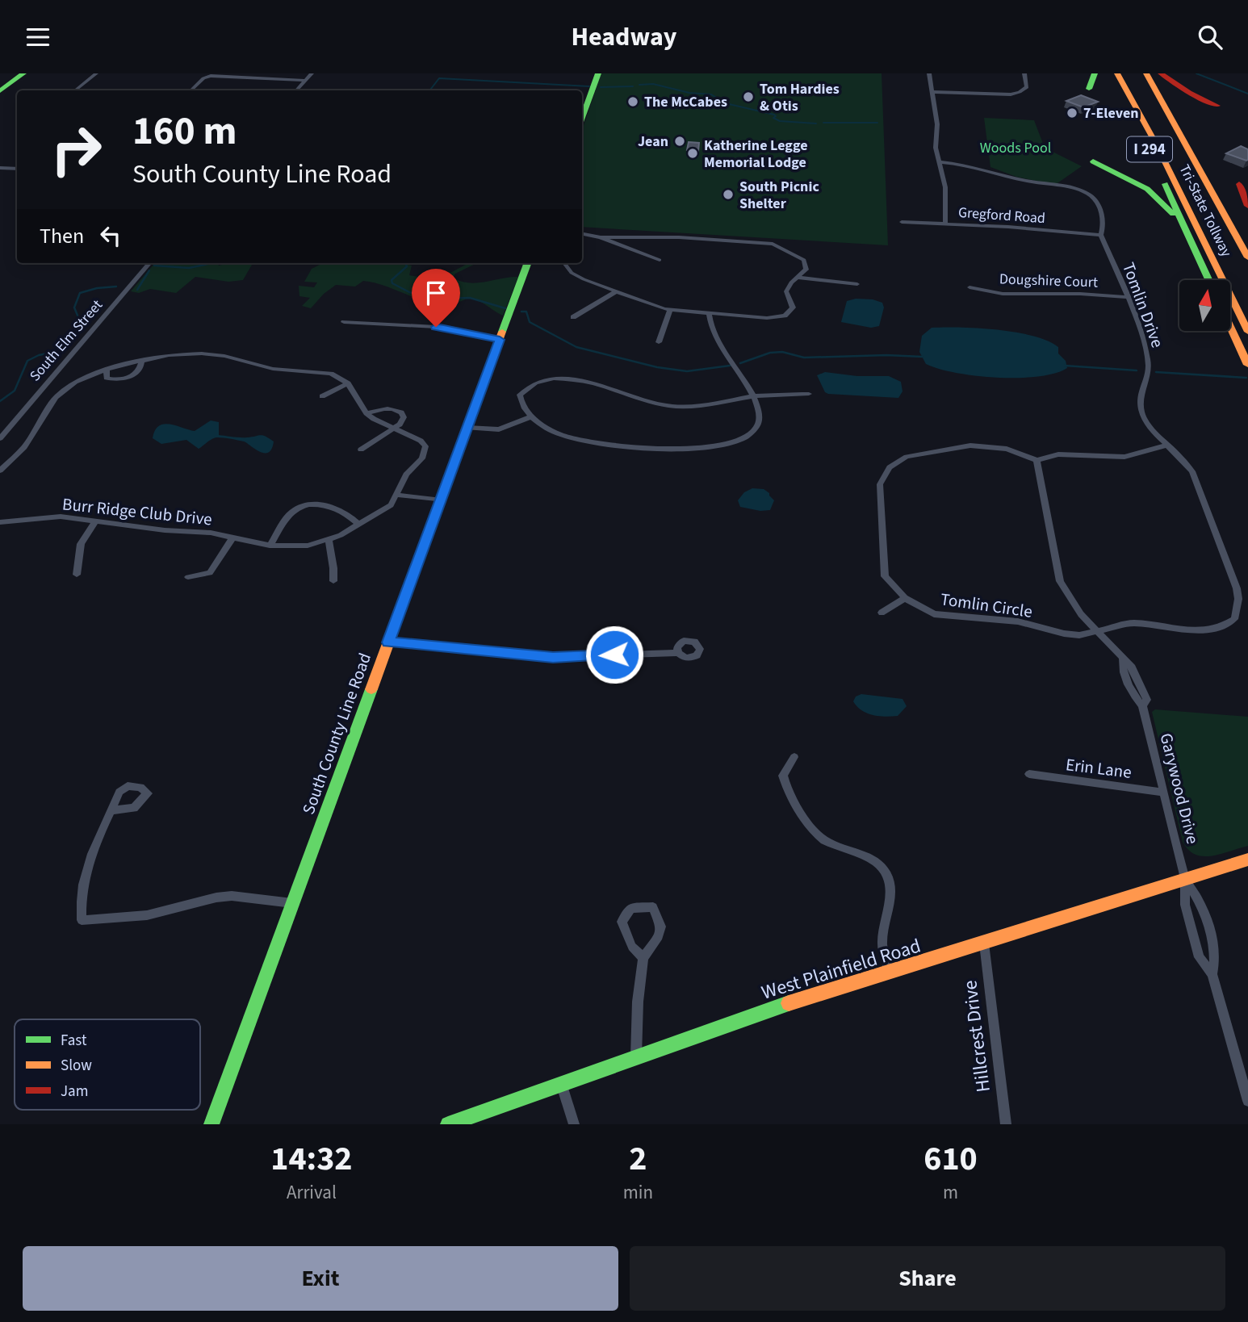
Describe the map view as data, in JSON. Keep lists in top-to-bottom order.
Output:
{
  "streets": {
    "main road": [
      "I 294",
      "Tri-State Tollway",
      "South County Line Road",
      "West Plainfield Road"
    ],
    "street": [
      "Gregford Road",
      "Dougshire Court",
      "Tomlin Drive",
      "South Elm Street",
      "Burr Ridge Club Drive",
      "Tomlin Circle",
      "Erin Lane",
      "Garywood Drive",
      "Hillcrest Drive"
    ]
  },
  "crossings": [
    ["Gregford Road", "Tomlin Drive"],
    ["Dougshire Court", "Tomlin Drive"],
    ["Tomlin Drive", "Tomlin Circle"],
    ["Tomlin Drive", "Garywood Drive"],
    ["Tomlin Circle", "Garywood Drive"],
    ["Erin Lane", "Garywood Drive"],
    ["Garywood Drive", "West Plainfield Road"],
    ["West Plainfield Road", "Hillcrest Drive"]
  ],
  "parks": ["Woods Pool"],
  "places": [
    "Tom Hardies & Otis",
    "The McCabes",
    "7-Eleven",
    "Jean",
    "Katherine Legge Memorial Lodge",
    "South Picnic Shelter"
  ],
  "legend": ["Fast", "Slow", "Jam"],
  "north": "top",
  "page": {
    "header": "Headway",
    "turn": ["160 m", "South County Line Road"],
    "then": "Then",
    "eta": [
      "14:32",
      "Arrival",
      "2",
      "min",
      "610",
      "m"
    ],
    "buttons": ["Exit", "Share"]
  }
}
